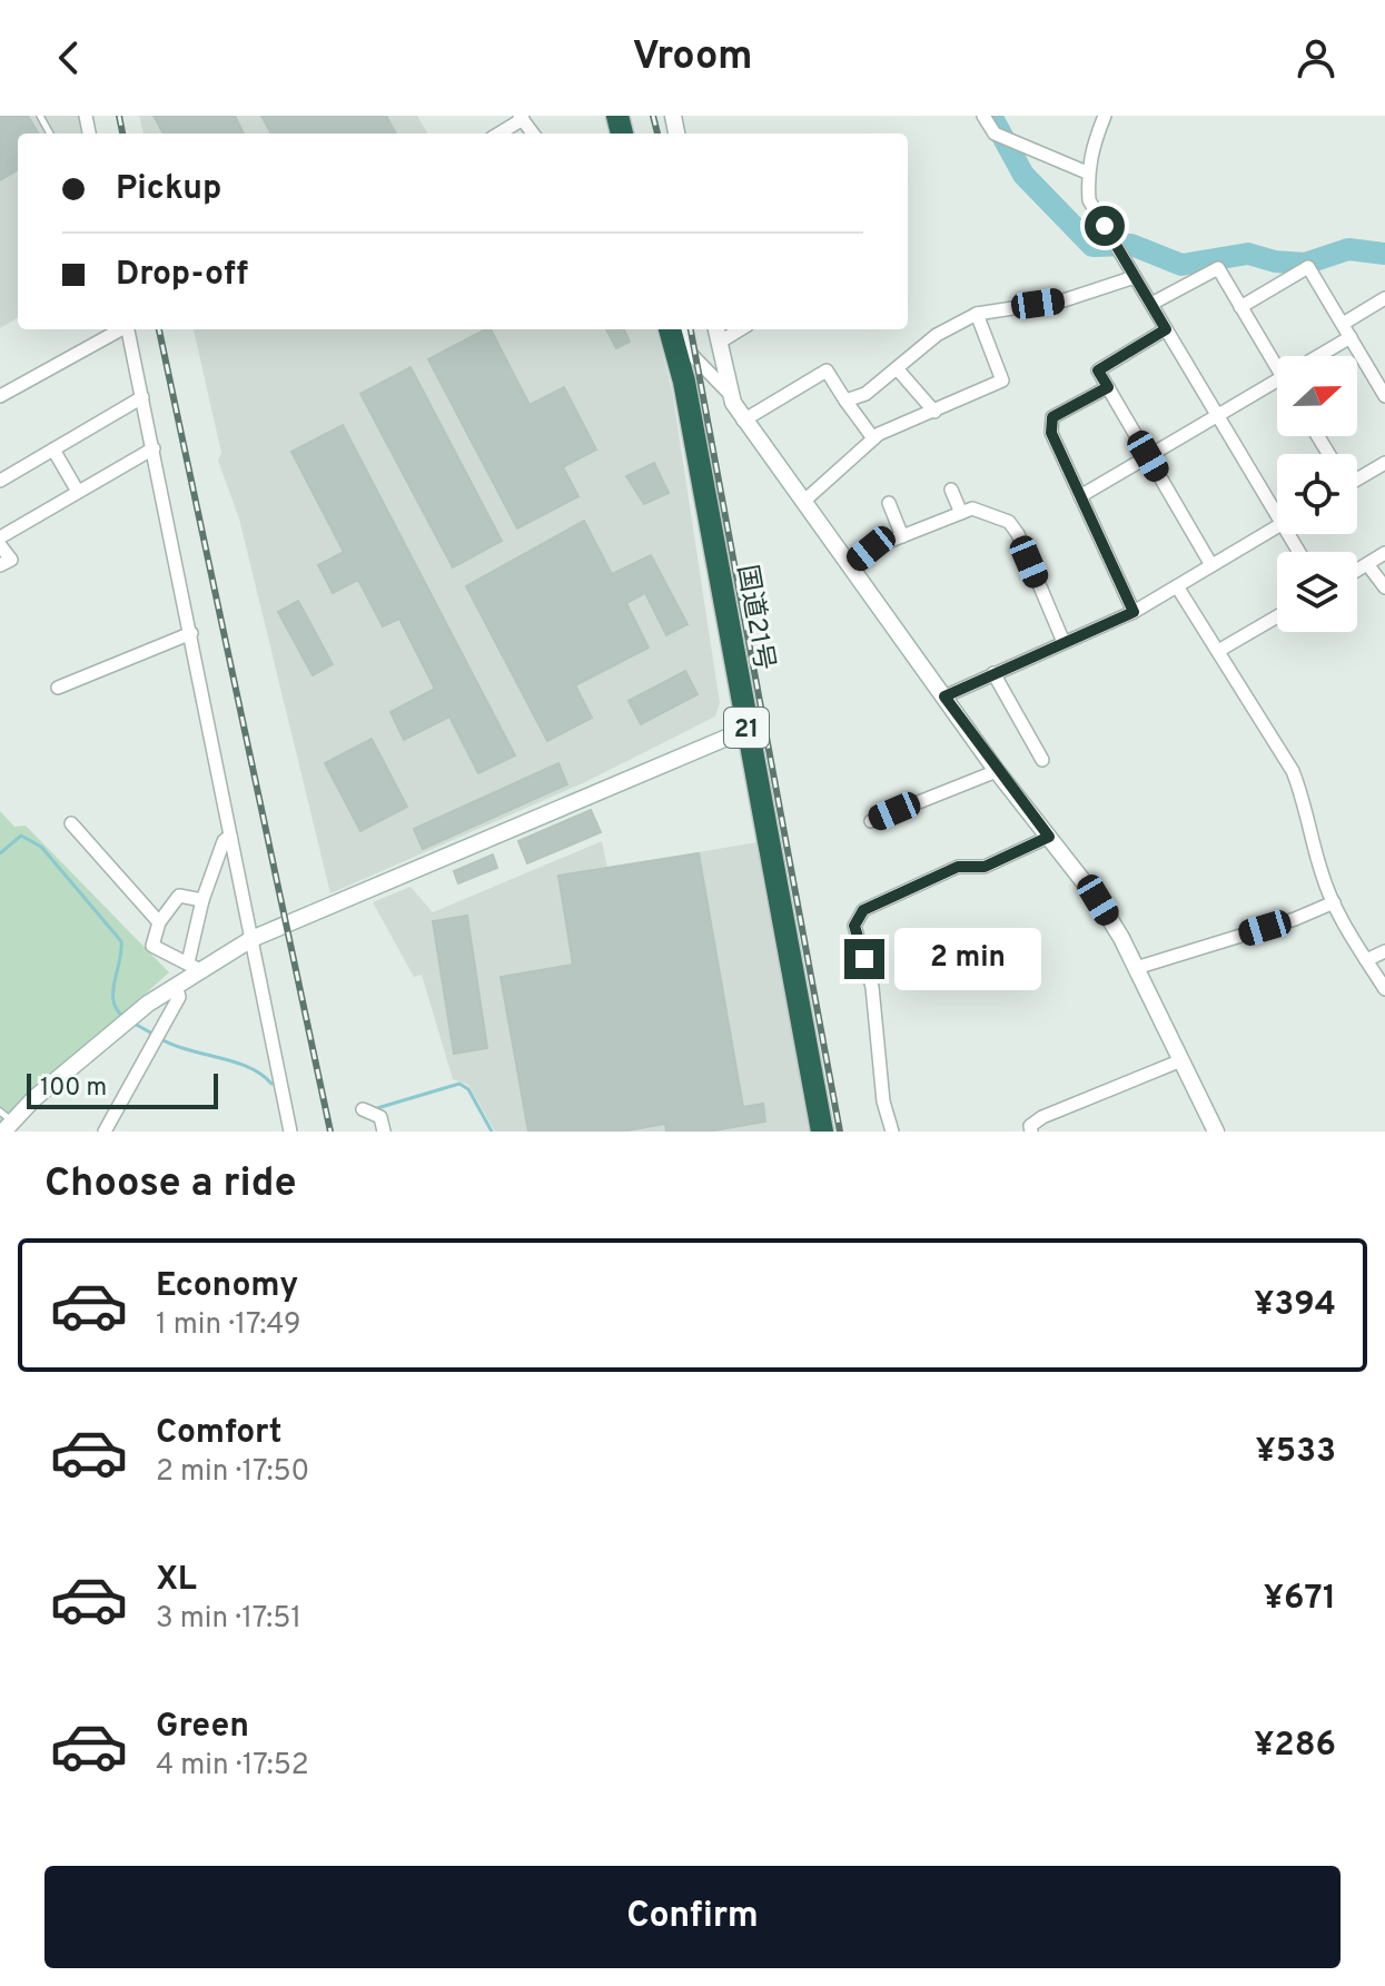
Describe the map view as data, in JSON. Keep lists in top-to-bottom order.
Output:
{
  "streets": {
    "highway": ["国道21号", "21"]
  },
  "scale_bar": "100 m",
  "north": "right",
  "page": {
    "header": "Vroom",
    "banner": ["Pickup", "Drop-off"],
    "bubble": "2 min",
    "scale": "100 m",
    "heading": "Choose a ride",
    "list": [
      {
        "name": "Economy",
        "note": "1 min · 17:49",
        "value": "¥394"
      },
      {
        "name": "Comfort",
        "note": "2 min · 17:50",
        "value": "¥533"
      },
      {
        "name": "XL",
        "note": "3 min · 17:51",
        "value": "¥671"
      },
      {
        "name": "Green",
        "note": "4 min · 17:52",
        "value": "¥286"
      }
    ],
    "buttons": "Confirm"
  }
}
